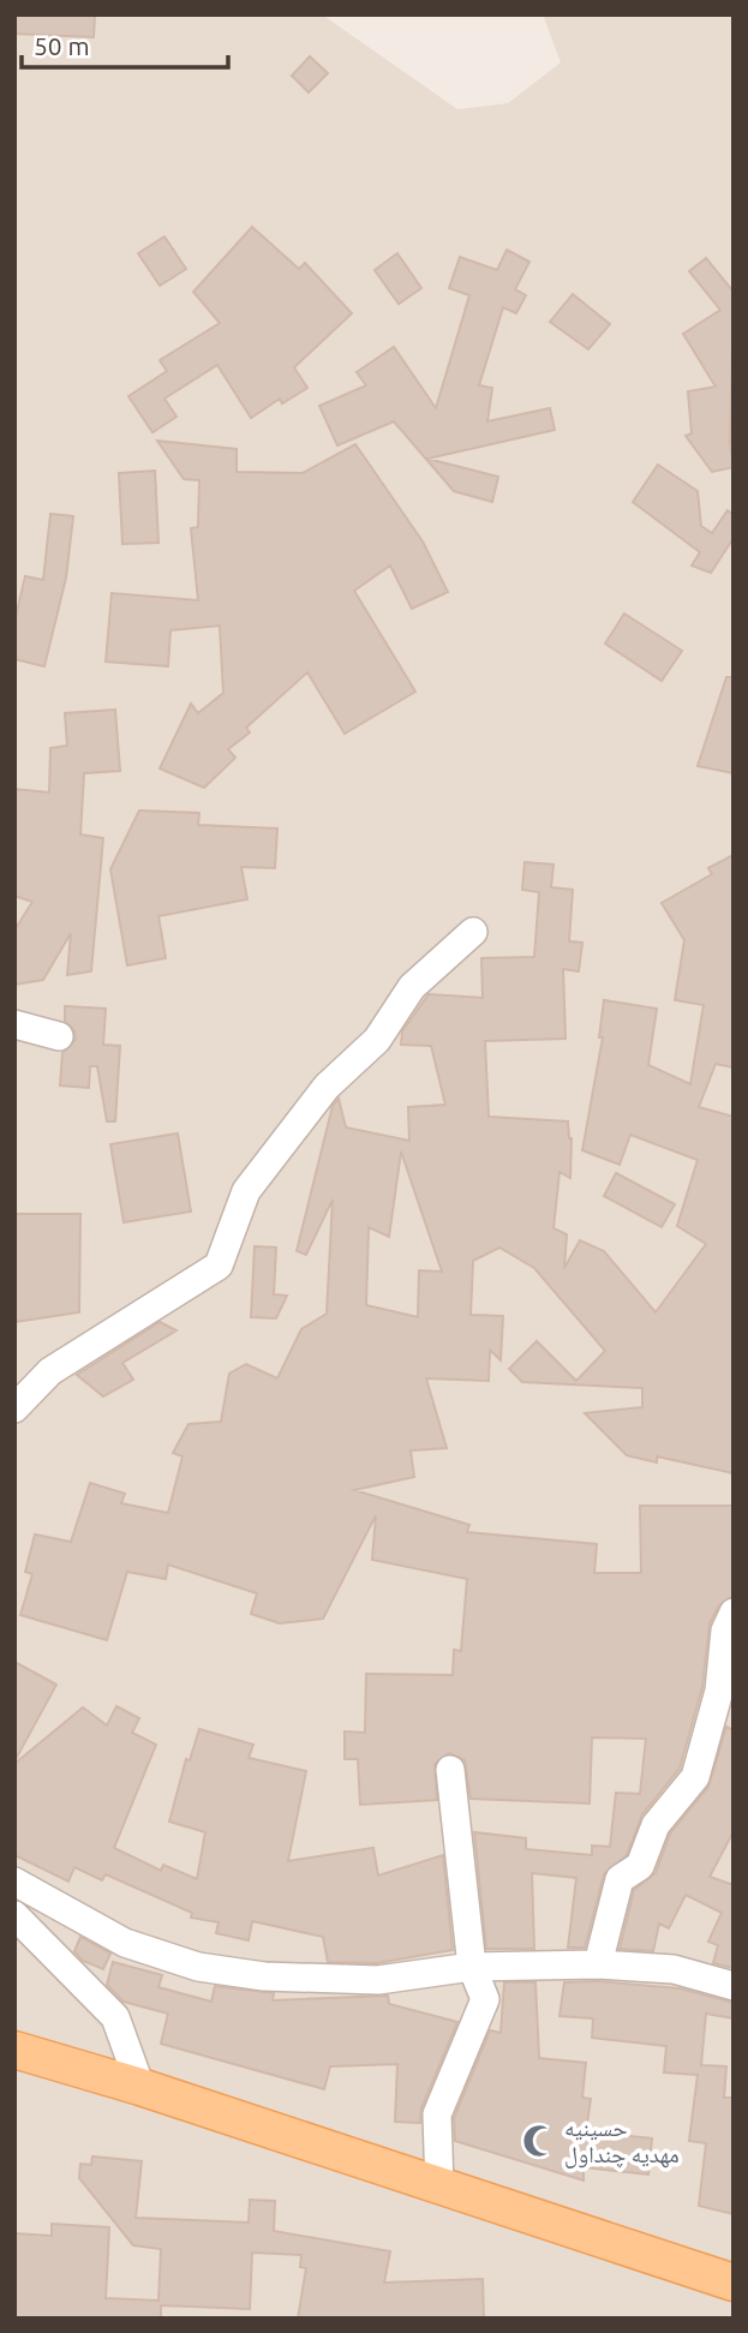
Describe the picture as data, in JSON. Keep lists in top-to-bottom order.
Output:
{
  "places": {
    "mosque": ["حسینیه مهدیه چنداول"]
  },
  "scale_bar": "50 m"
}
